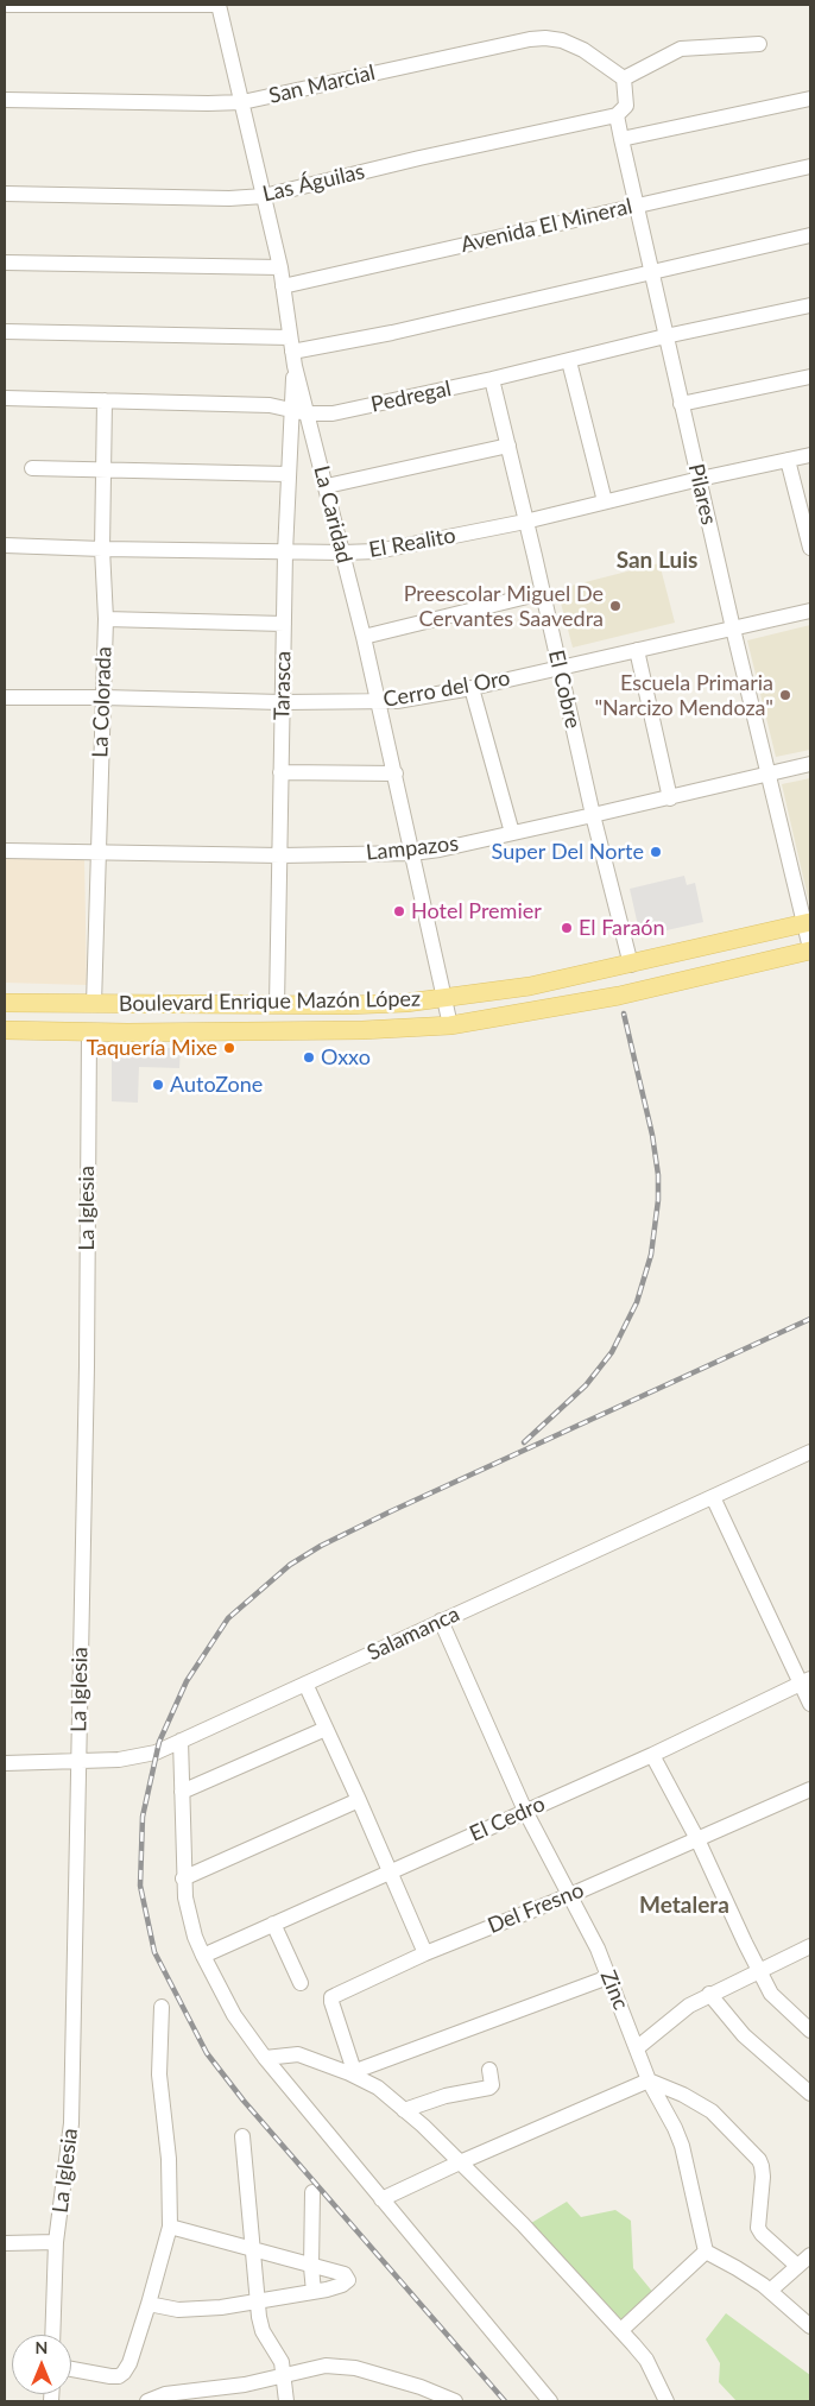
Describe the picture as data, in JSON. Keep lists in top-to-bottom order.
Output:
{
  "streets": {
    "main road": ["Boulevard Enrique Mazón López"],
    "street": [
      "San Marcial",
      "Las Águilas",
      "Avenida El Mineral",
      "Pedregal",
      "Pilares",
      "La Caridad",
      "El Realito",
      "Tarasca",
      "Cerro del Oro",
      "El Cobre",
      "La Colorada",
      "Lampazos",
      "La Iglesia",
      "Salamanca",
      "El Cedro",
      "Del Fresno",
      "Zinc"
    ]
  },
  "crossings": [
    ["San Marcial", "La Caridad"],
    ["Las Águilas", "Pilares"],
    ["Las Águilas", "La Caridad"],
    ["Avenida El Mineral", "Pilares"],
    ["Avenida El Mineral", "La Caridad"],
    ["Pedregal", "Pilares"],
    ["Pedregal", "La Caridad"],
    ["Pedregal", "Tarasca"],
    ["Pedregal", "El Cobre"],
    ["Pedregal", "La Colorada"],
    ["Pilares", "El Realito"],
    ["Pilares", "Cerro del Oro"],
    ["Pilares", "Lampazos"],
    ["Pilares", "Boulevard Enrique Mazón López"],
    ["La Caridad", "El Realito"],
    ["La Caridad", "Tarasca"],
    ["La Caridad", "Cerro del Oro"],
    ["La Caridad", "Lampazos"],
    ["La Caridad", "Boulevard Enrique Mazón López"],
    ["El Realito", "Tarasca"],
    ["El Realito", "El Cobre"],
    ["El Realito", "La Colorada"],
    ["Tarasca", "Cerro del Oro"],
    ["Tarasca", "Lampazos"],
    ["Tarasca", "Boulevard Enrique Mazón López"],
    ["Cerro del Oro", "El Cobre"],
    ["Cerro del Oro", "La Colorada"],
    ["El Cobre", "Lampazos"],
    ["El Cobre", "Boulevard Enrique Mazón López"],
    ["La Colorada", "Lampazos"],
    ["La Colorada", "Boulevard Enrique Mazón López"],
    ["Boulevard Enrique Mazón López", "La Iglesia"],
    ["La Iglesia", "Salamanca"],
    ["Salamanca", "Zinc"],
    ["El Cedro", "Zinc"],
    ["Del Fresno", "Zinc"]
  ],
  "districts": ["San Luis", "Metalera"],
  "places": [
    "Preescolar Miguel De Cervantes Saavedra",
    "Escuela Primaria \"Narcizo Mendoza\"",
    "Super Del Norte",
    "Hotel Premier",
    "El Faraón",
    "Taquería Mixe",
    "Oxxo",
    "AutoZone"
  ],
  "north": "top"
}
